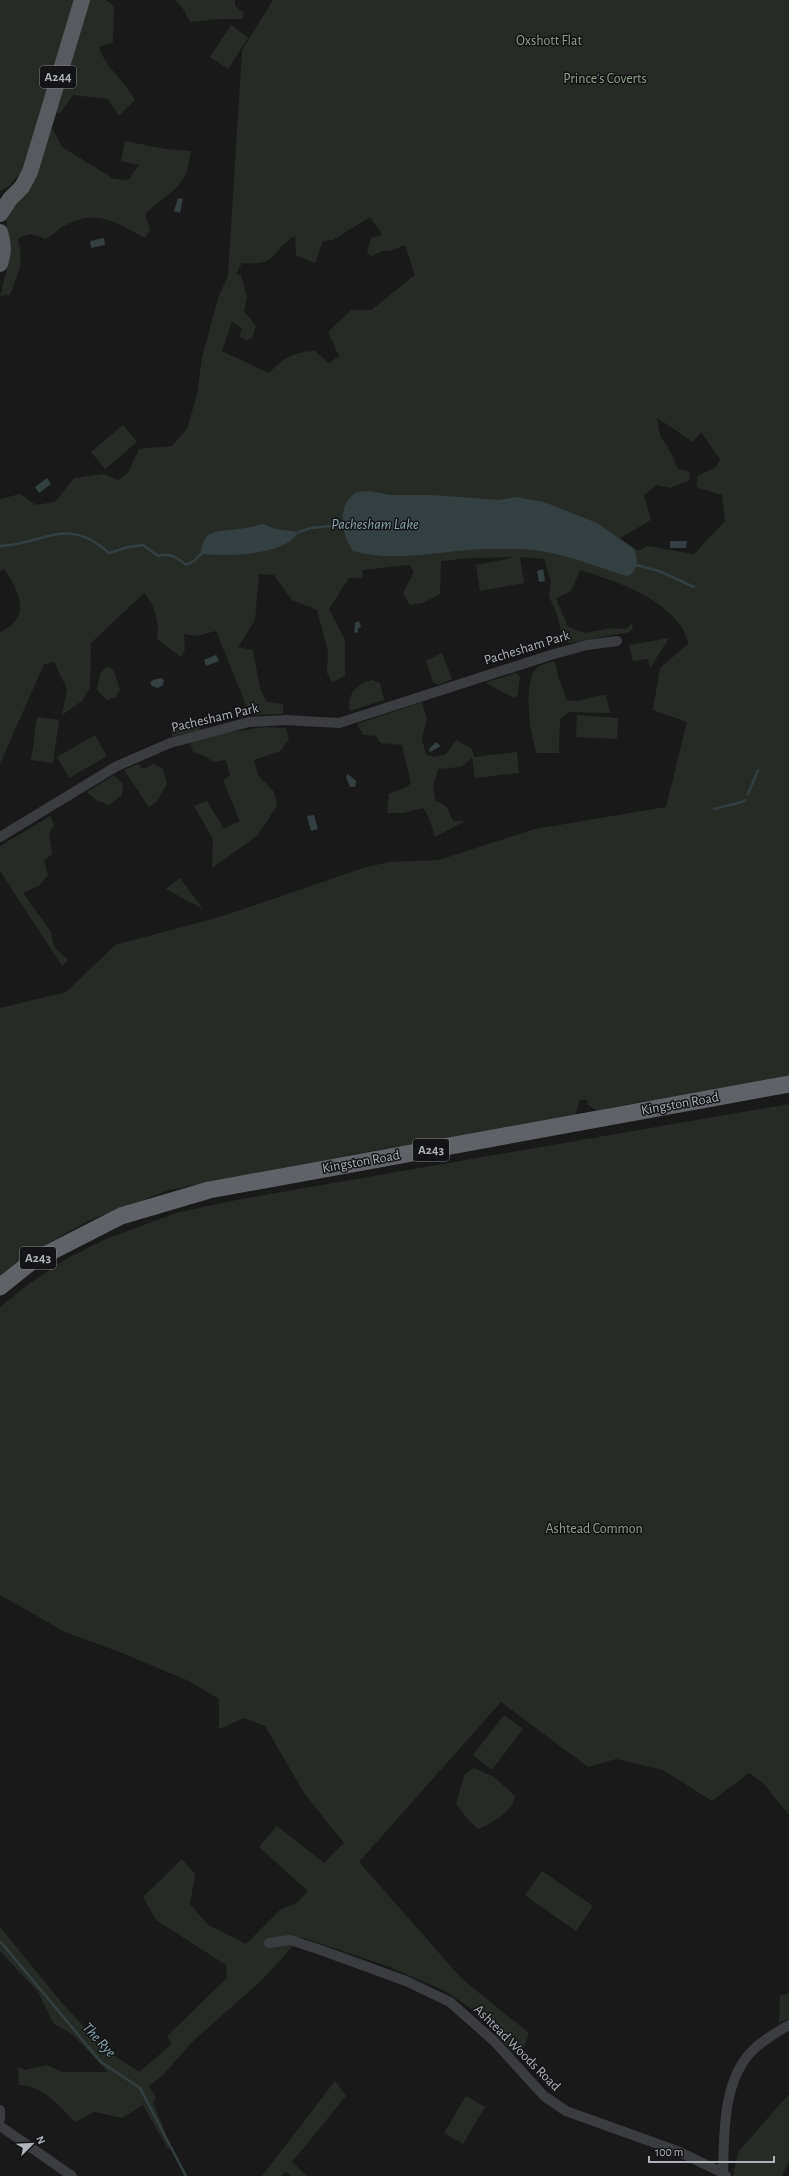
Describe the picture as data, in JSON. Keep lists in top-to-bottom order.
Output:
{
  "streets": {
    "highway": ["Kingston Road", "A243"],
    "main road": ["A244"],
    "street": ["Pachesham Park", "Ashtead Woods Road"]
  },
  "water": ["Pachesham Lake", "The Rye"],
  "parks": ["Oxshott Flat", "Prince's Coverts", "Ashtead Common"],
  "scale_bar": "100 m",
  "north": "top right"
}
